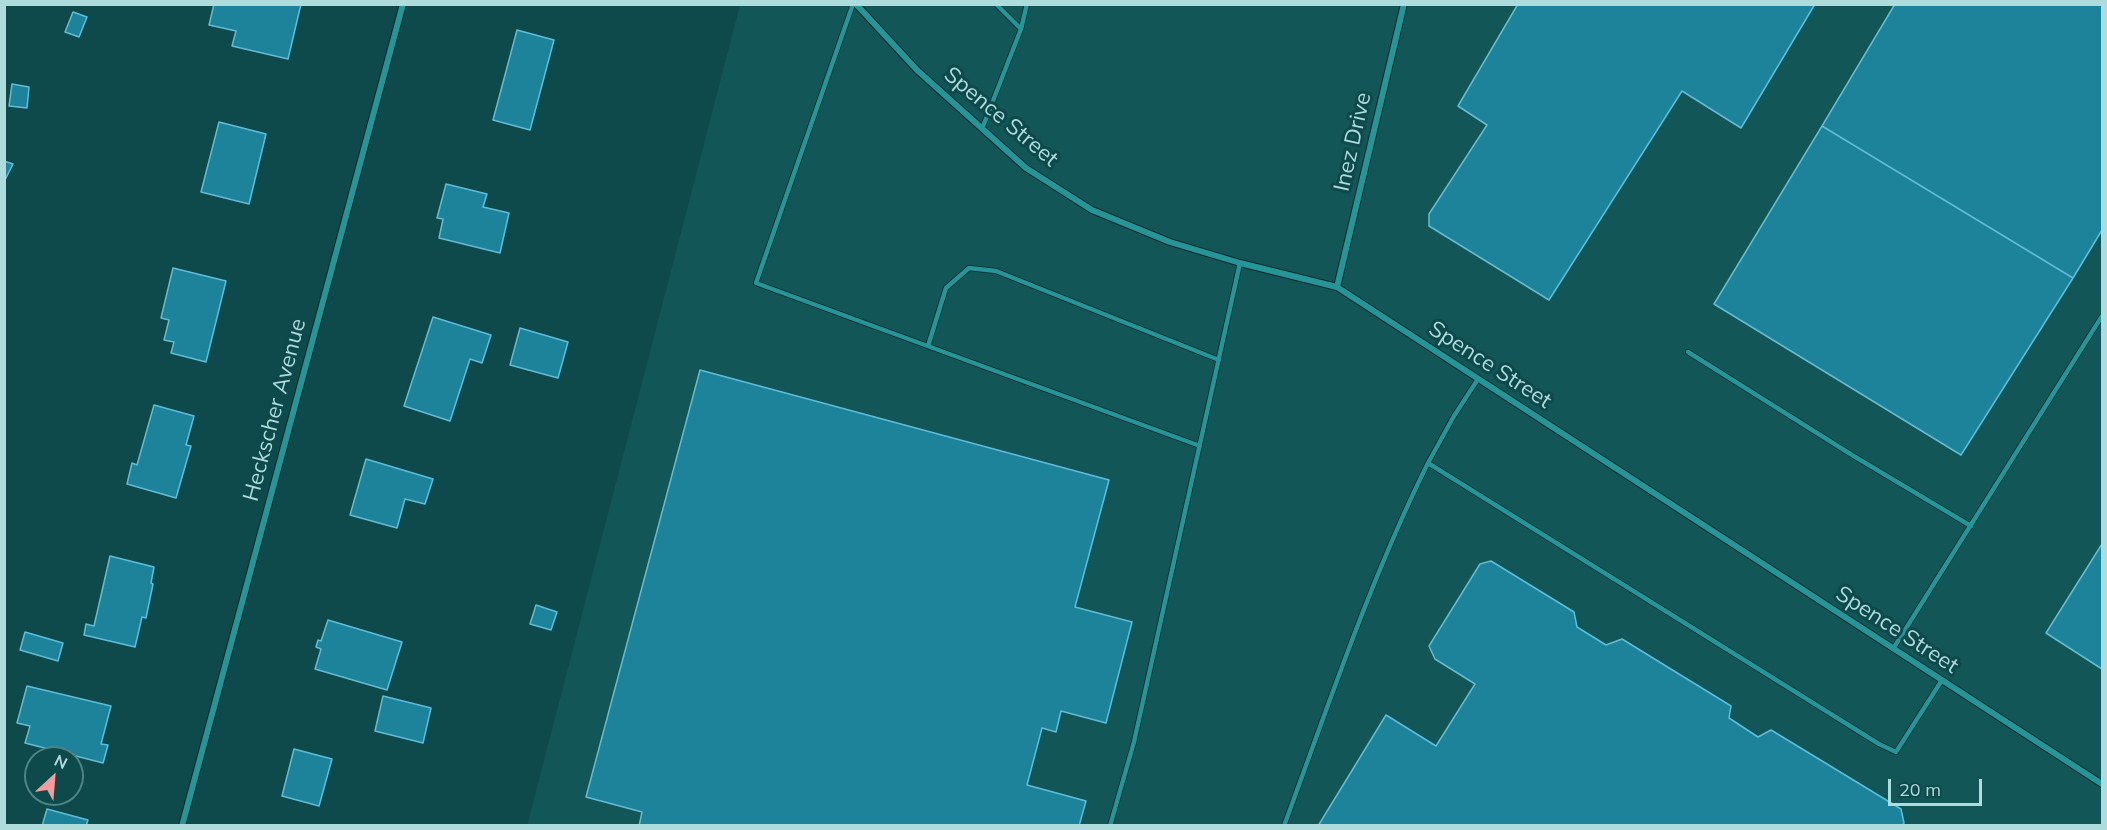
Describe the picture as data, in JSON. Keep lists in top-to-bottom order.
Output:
{
  "streets": {
    "street": ["Spence Street", "Inez Drive", "Heckscher Avenue"]
  },
  "crossings": [
    ["Spence Street", "Inez Drive"]
  ],
  "scale_bar": "20 m",
  "north": "top right"
}
